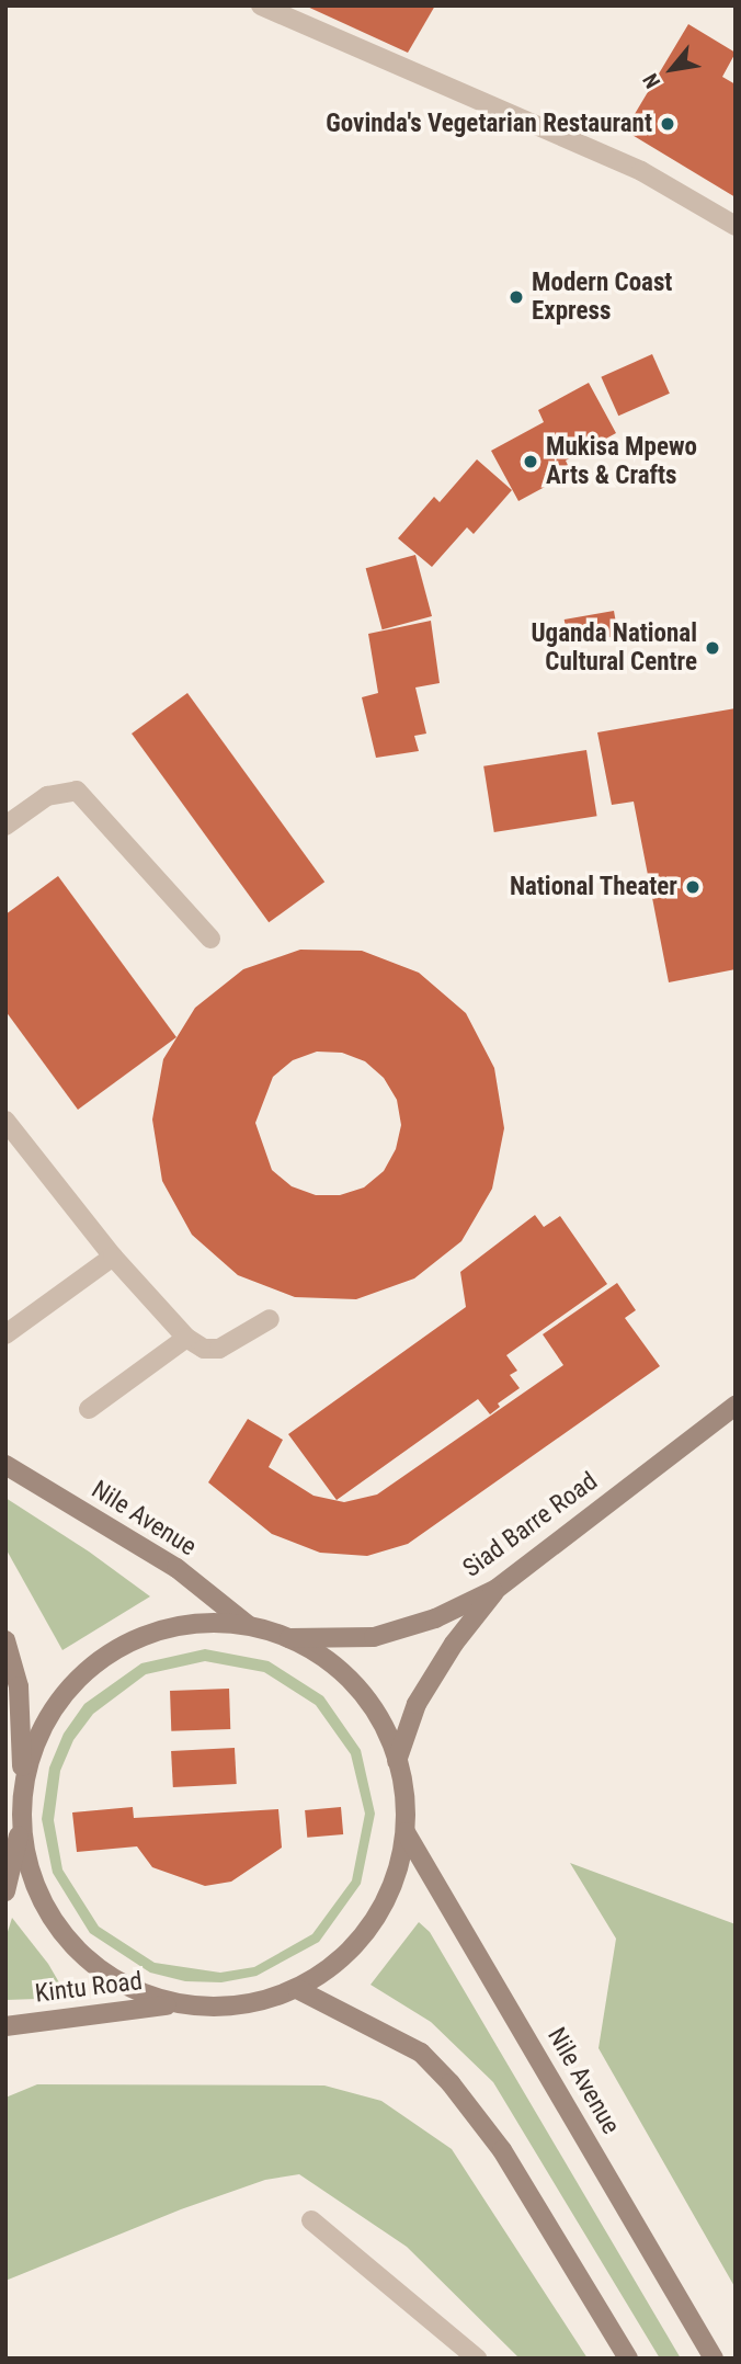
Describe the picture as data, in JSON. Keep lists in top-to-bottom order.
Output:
{
  "streets": {
    "main road": ["Nile Avenue", "Siad Barre Road", "Kintu Road"]
  },
  "places": [
    "Govinda's Vegetarian Restaurant",
    "Modern Coast Express",
    "Mukisa Mpewo Arts & Crafts",
    "Uganda National Cultural Centre",
    "National Theater"
  ],
  "north": "bottom left"
}
